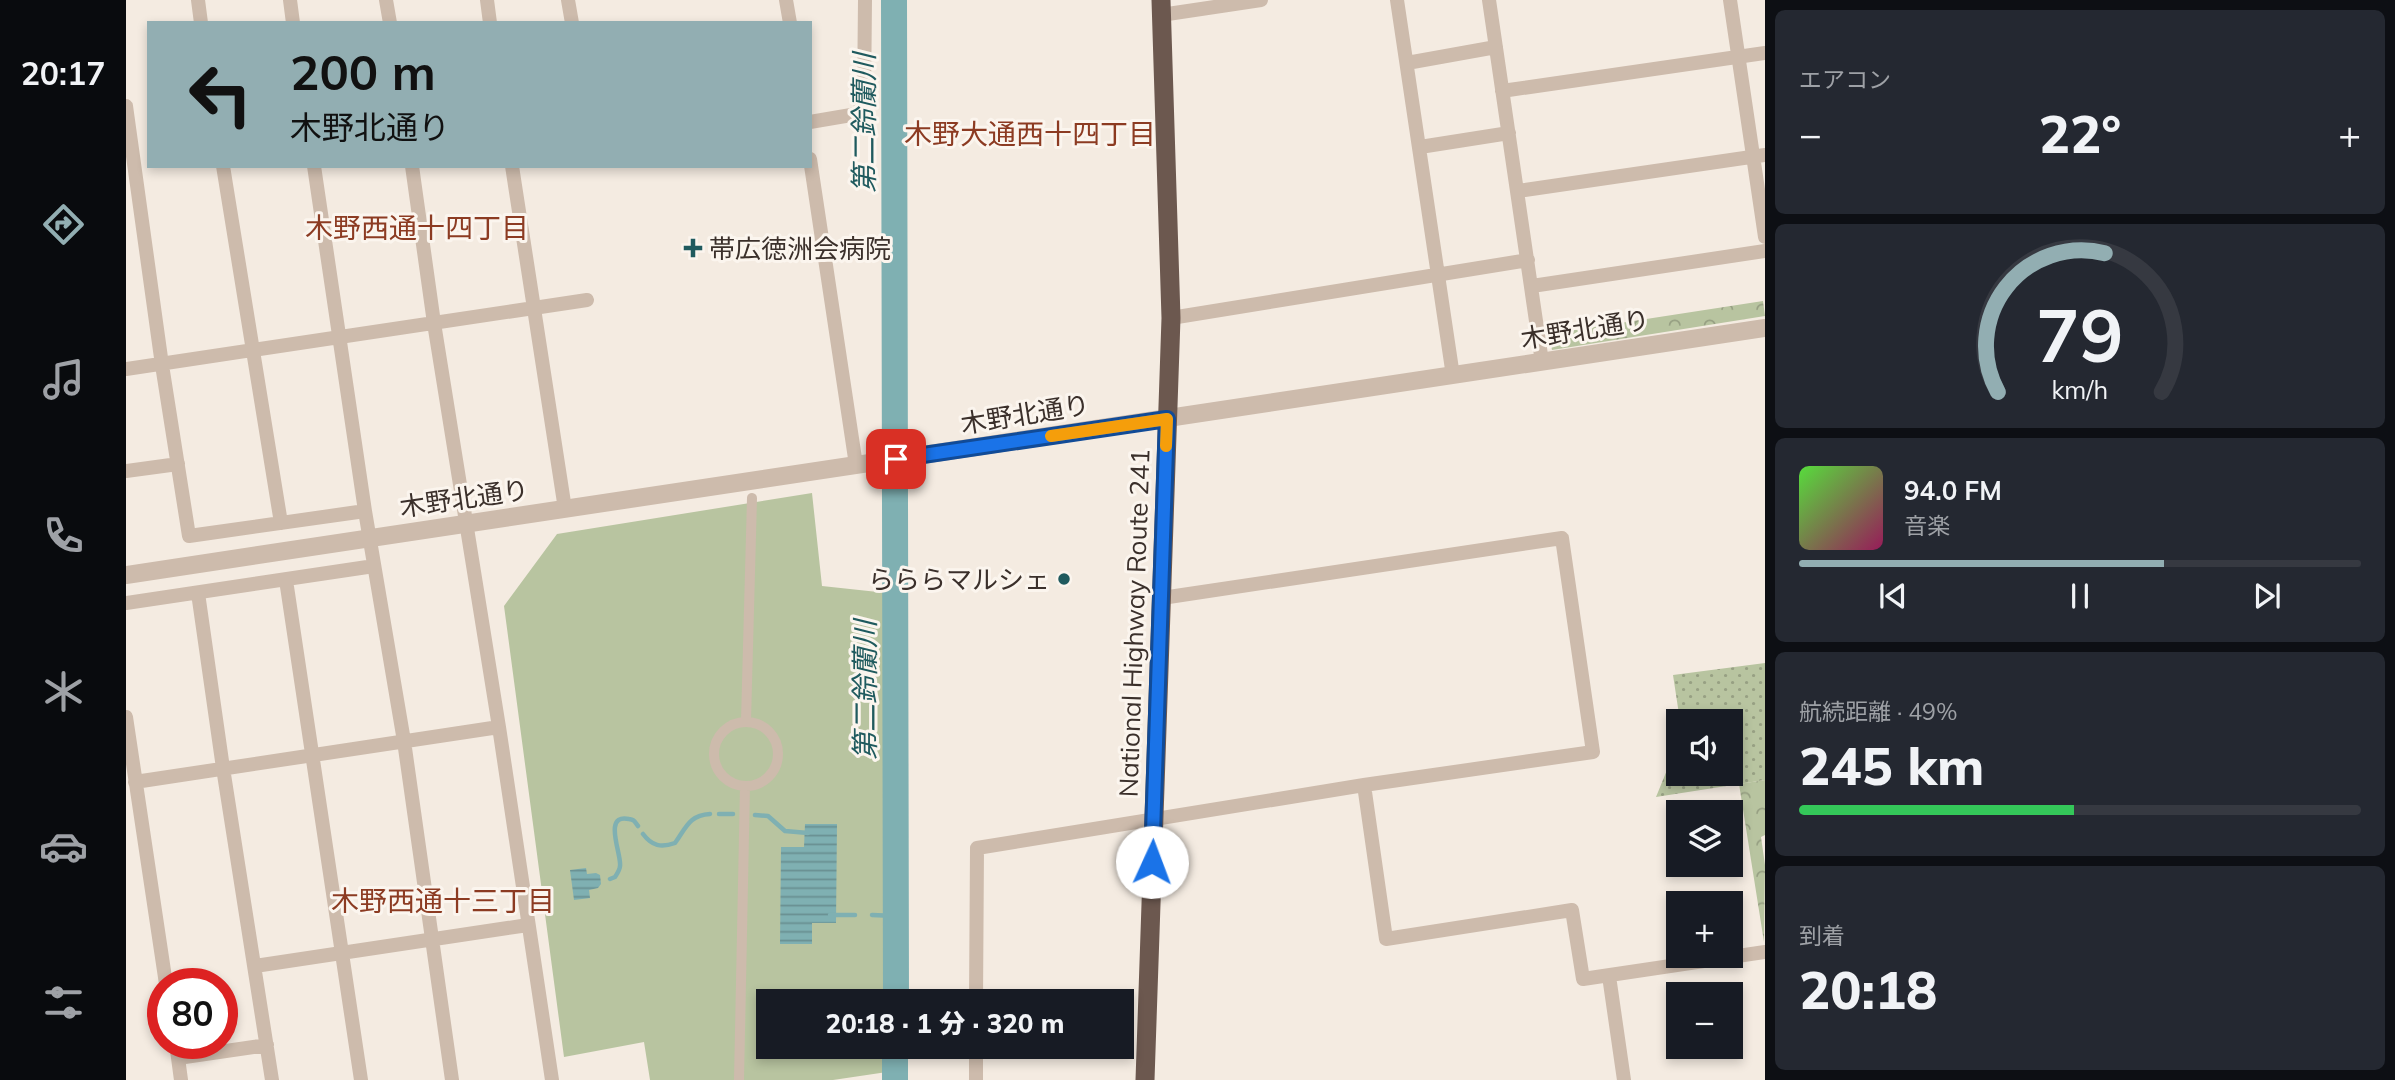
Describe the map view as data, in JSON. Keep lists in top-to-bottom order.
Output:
{
  "streets": {
    "highway": ["National Highway Route 241"],
    "street": ["木野北通り"]
  },
  "crossings": [
    ["木野北通り", "National Highway Route 241"]
  ],
  "districts": ["木野大通西十四丁目", "木野西通十四丁目", "木野西通十三丁目"],
  "water": ["第二鈴蘭川"],
  "places": {
    "health": ["帯広徳洲会病院"],
    "other": ["らららマルシェ"]
  },
  "page": {
    "tabs": "20:17",
    "tile": [
      "エアコン",
      ["航続距離 · 49%", "245 km"],
      ["到着", "20:18"]
    ],
    "turn": ["200 m", "木野北通り"],
    "heat": ["−", "22°", "+"],
    "song": ["94.0 FM", "音楽"],
    "map_buttons": ["+", "−"],
    "limit": "80",
    "trip": "20:18 · 1 分 · 320 m",
    "gauge": ["79", "km/h"]
  }
}
